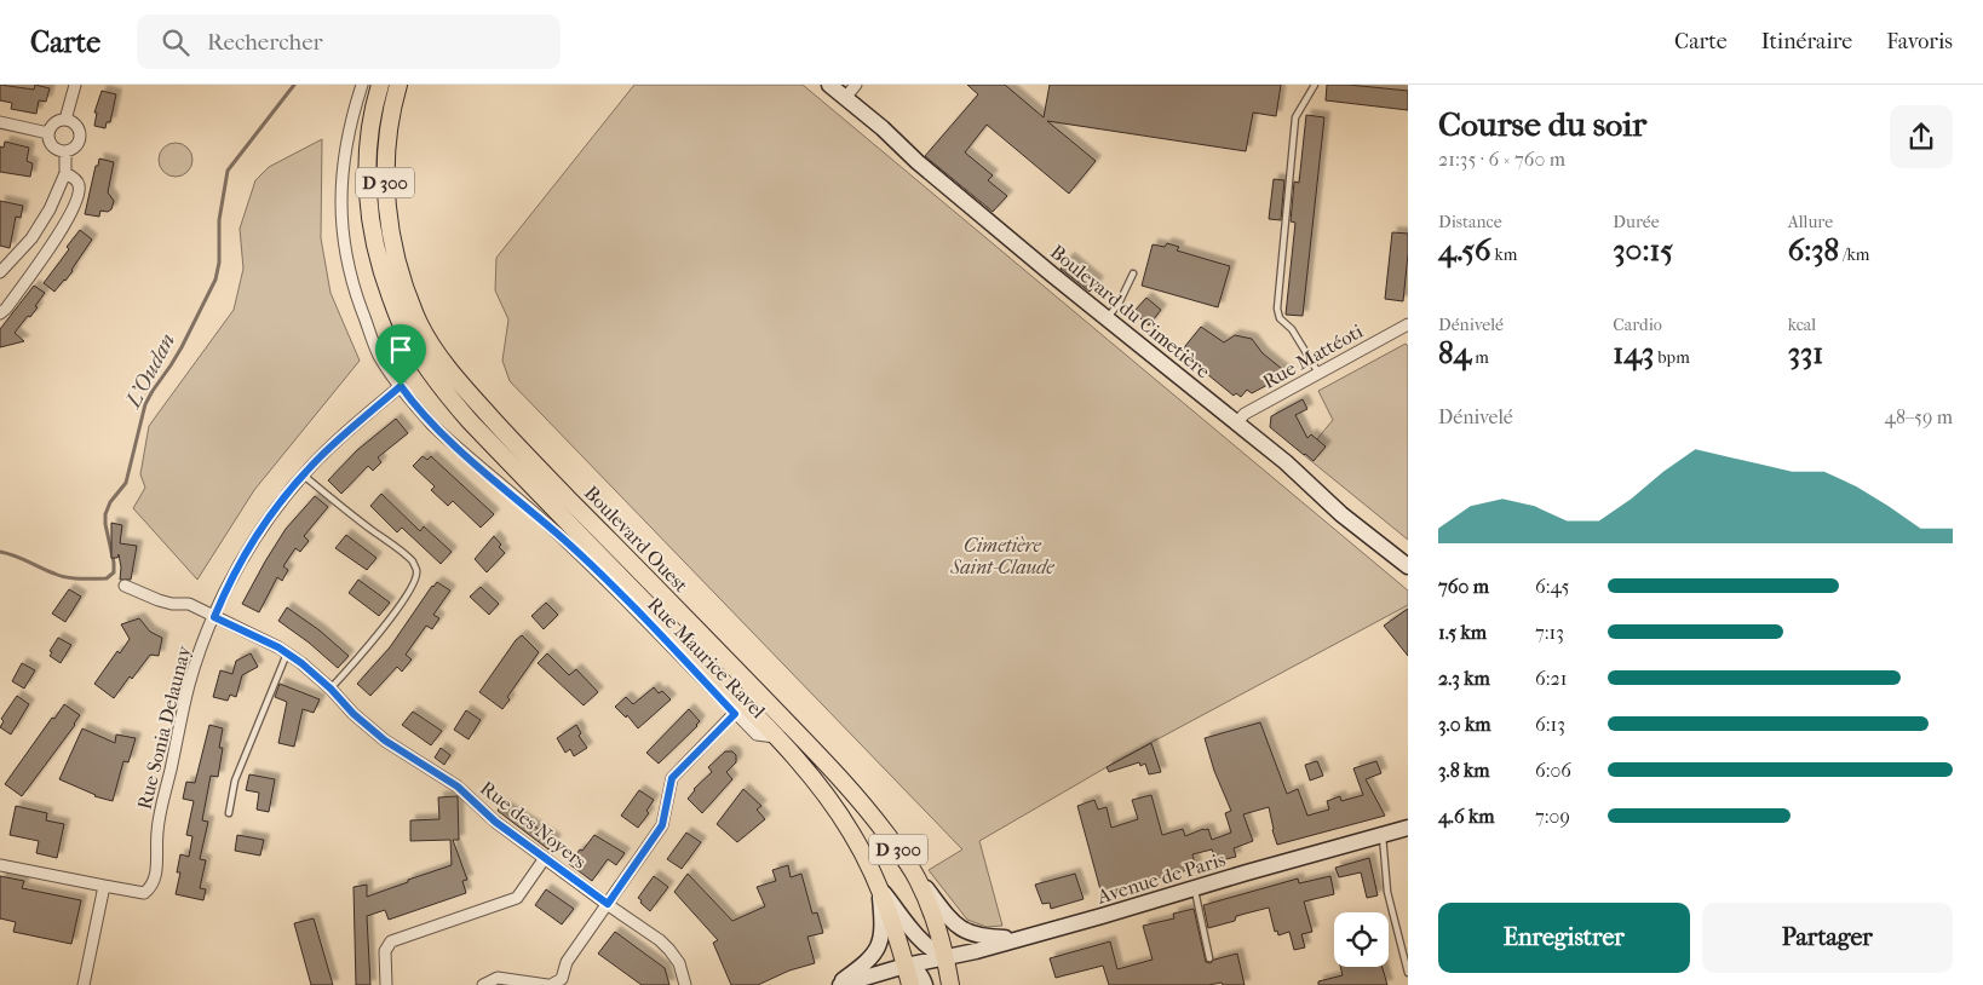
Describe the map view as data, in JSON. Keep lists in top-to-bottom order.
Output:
{
  "streets": {
    "main road": [
      "D 300",
      "Boulevard du Cimetière",
      "Boulevard Ouest",
      "Avenue de Paris"
    ],
    "street": [
      "Rue Mattéoti",
      "Rue Maurice Ravel",
      "Rue Sonia Delaunay",
      "Rue des Noyers"
    ]
  },
  "crossings": [
    ["Boulevard du Cimetière", "Rue Mattéoti"],
    ["Boulevard Ouest", "Rue Maurice Ravel"],
    ["Boulevard Ouest", "Avenue de Paris"],
    ["Rue Maurice Ravel", "Rue Sonia Delaunay"],
    ["Rue Sonia Delaunay", "Rue des Noyers"]
  ],
  "water": ["L'Oudan"],
  "parks": ["Cimetière Saint-Claude"],
  "page": {
    "header": "Carte",
    "search": "Rechercher",
    "nav": ["Carte", "Itinéraire", "Favoris"],
    "heading": ["Course du soir", "21:35 · 6 × 760 m"],
    "stats": [
      ["Distance", "4.56 km"],
      ["Durée", "30:15"],
      ["Allure", "6:38 /km"],
      ["Dénivelé", "84 m"],
      ["Cardio", "143 bpm"],
      ["kcal", "331"]
    ],
    "chart": ["Dénivelé", "48–59 m"],
    "list": [
      {
        "name": "760 m",
        "note": "6:45"
      },
      {
        "name": "1.5 km",
        "note": "7:13"
      },
      {
        "name": "2.3 km",
        "note": "6:21"
      },
      {
        "name": "3.0 km",
        "note": "6:13"
      },
      {
        "name": "3.8 km",
        "note": "6:06"
      },
      {
        "name": "4.6 km",
        "note": "7:09"
      }
    ],
    "buttons": ["Enregistrer", "Partager"]
  }
}
